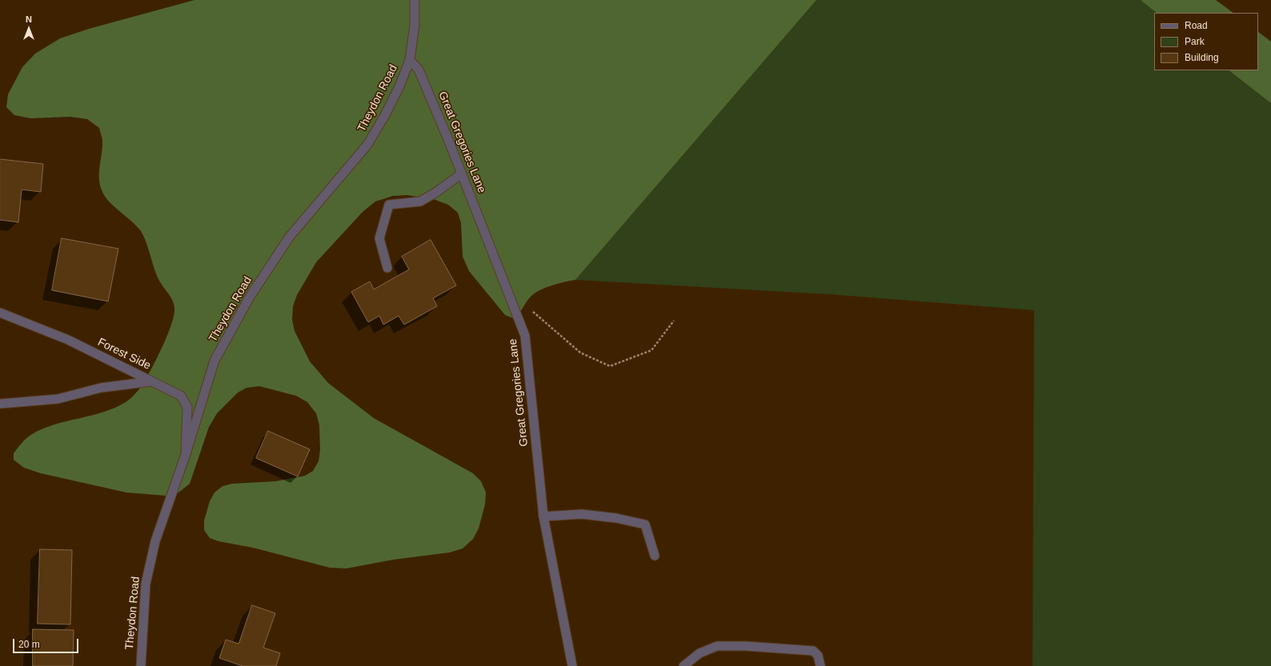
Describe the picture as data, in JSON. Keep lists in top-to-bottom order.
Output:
{
  "streets": {
    "street": ["Theydon Road", "Great Gregories Lane", "Forest Side"]
  },
  "crossings": [
    ["Theydon Road", "Great Gregories Lane"],
    ["Theydon Road", "Forest Side"]
  ],
  "legend": ["Road", "Park", "Building"],
  "scale_bar": "20 m",
  "north": "top"
}
